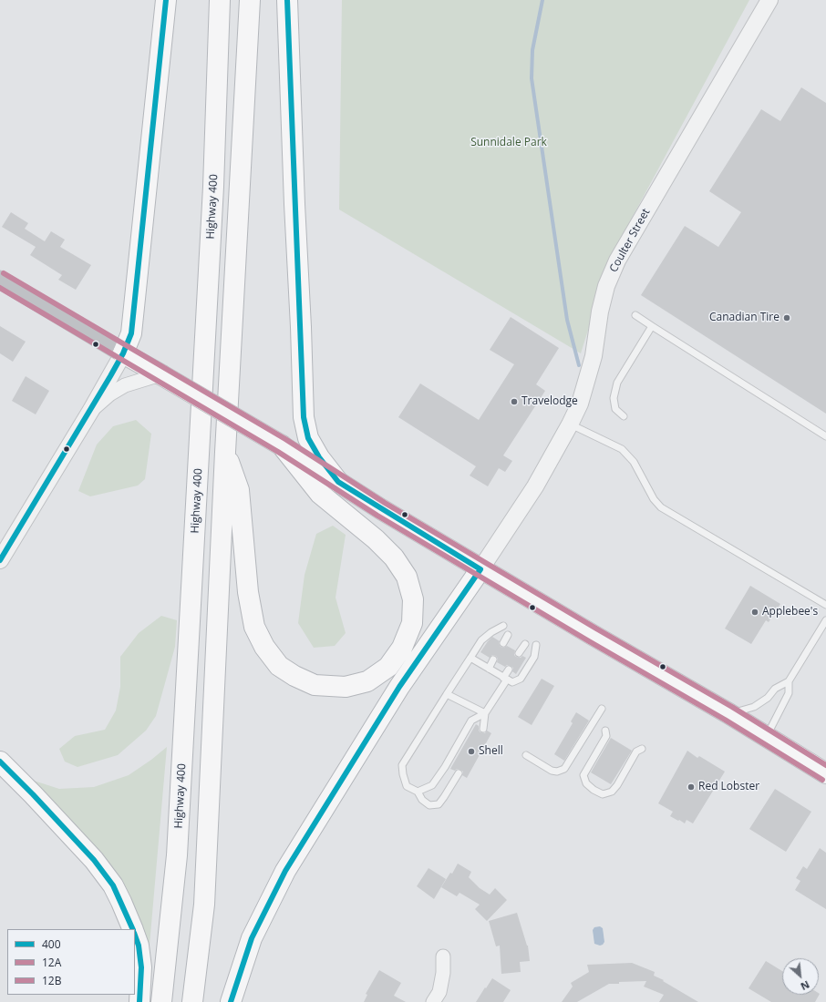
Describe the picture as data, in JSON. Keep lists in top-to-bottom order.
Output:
{
  "streets": {
    "main road": ["Highway 400"],
    "street": ["Coulter Street"]
  },
  "parks": ["Sunnidale Park"],
  "places": [
    "Canadian Tire",
    "Travelodge",
    "Applebee's",
    "Shell",
    "Red Lobster"
  ],
  "lines": ["transit line 400", "transit line 12B", "transit line 12A"],
  "legend": ["400", "12A", "12B"],
  "north": "bottom right"
}
